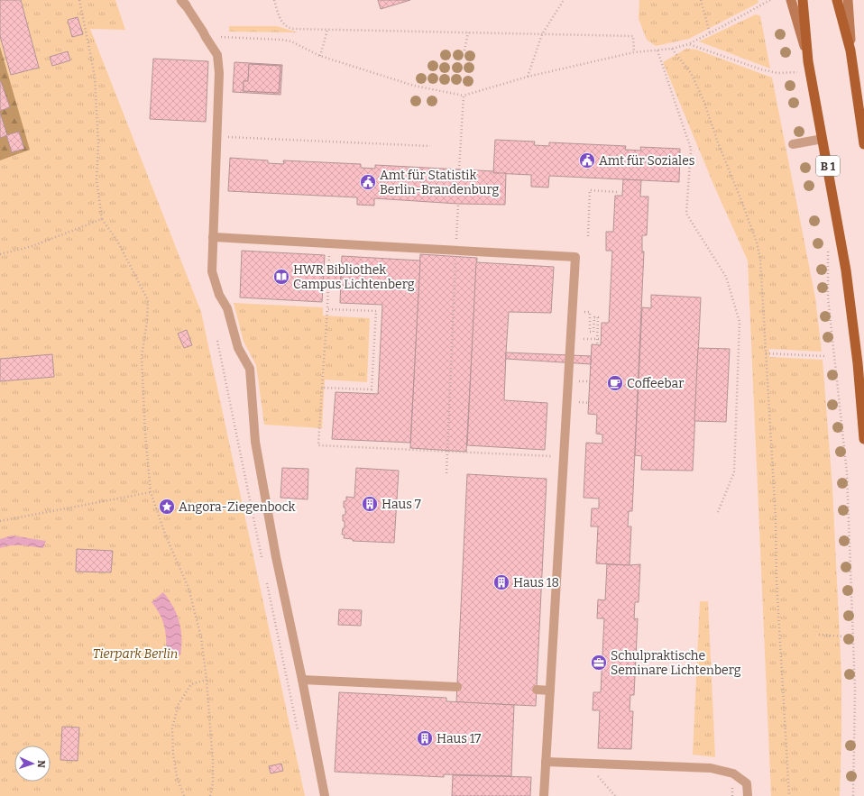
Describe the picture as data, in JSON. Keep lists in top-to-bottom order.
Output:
{
  "streets": {
    "main road": ["B 1"]
  },
  "parks": ["Tierpark Berlin"],
  "places": {
    "public building": ["Amt für Soziales", "Amt für Statistik Berlin-Brandenburg"],
    "library": ["HWR Bibliothek Campus Lichtenberg"],
    "cafe": ["Coffeebar"],
    "building": ["Haus 7", "Haus 18", "Haus 17"],
    "place": ["Angora-Ziegenbock"],
    "office": ["Schulpraktische Seminare Lichtenberg"]
  },
  "north": "right"
}
